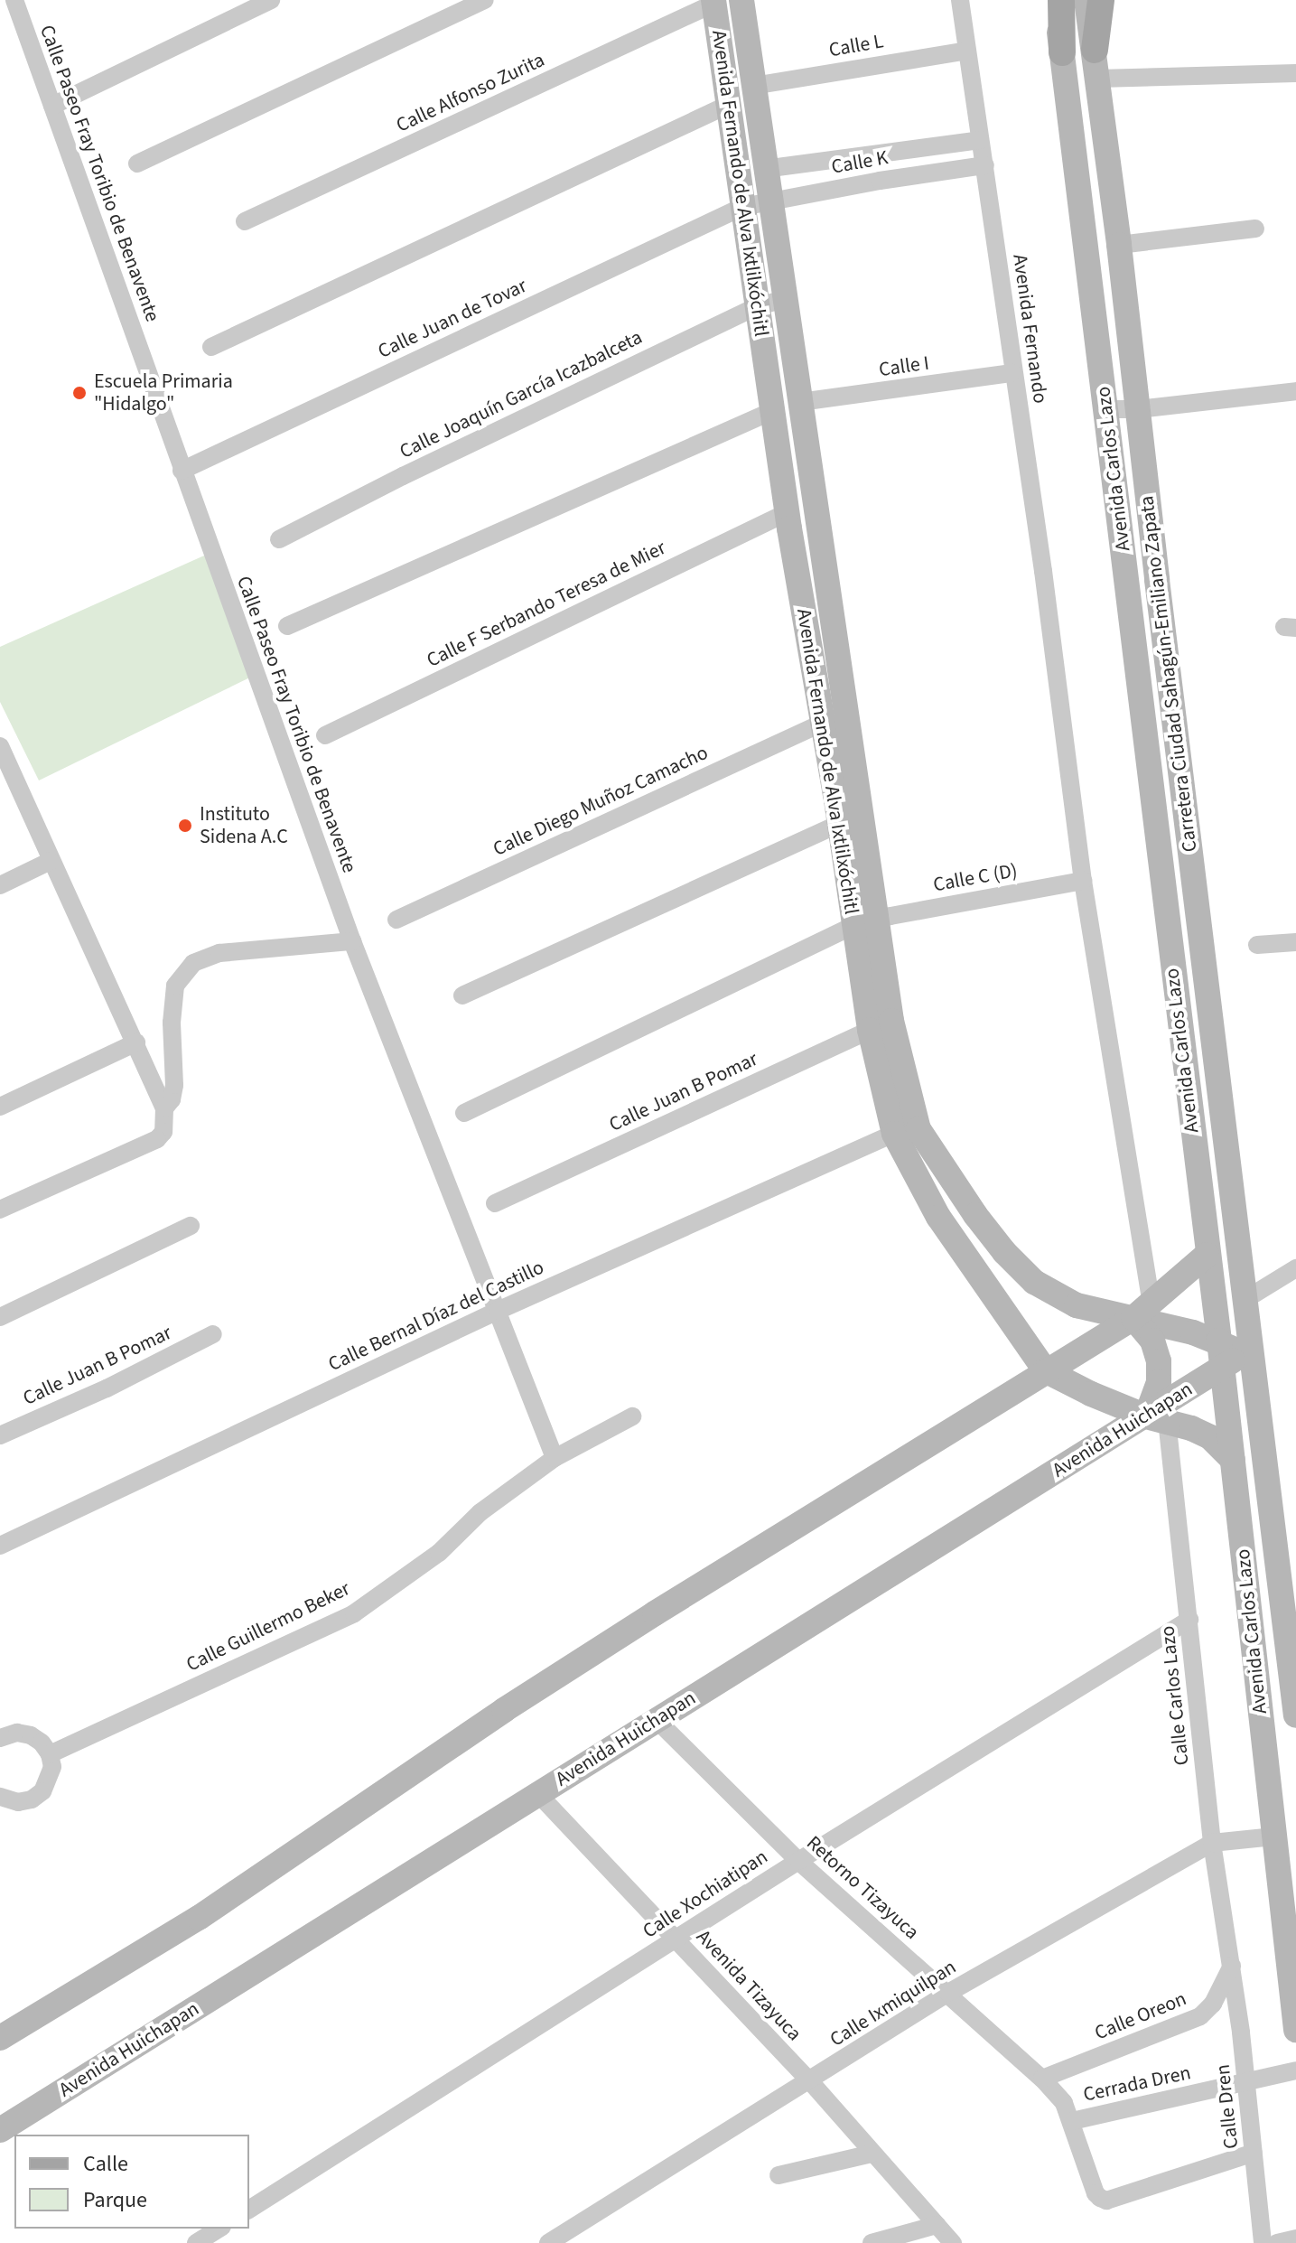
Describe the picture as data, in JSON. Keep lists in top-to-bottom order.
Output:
{
  "streets": {
    "street": [
      "Calle L",
      "Calle Alfonso Zurita",
      "Calle K",
      "Calle Paseo Fray Toribio de Benavente",
      "Avenida Fernando de Alva Ixtlilxóchitl",
      "Calle Juan de Tovar",
      "Avenida Fernando",
      "Calle I",
      "Calle Joaquín García Icazbalceta",
      "Avenida Carlos Lazo",
      "Calle F Serbando Teresa de Mier",
      "Carretera Ciudad Sahagún-Emiliano Zapata",
      "Calle Diego Muñoz Camacho",
      "Calle C (D)",
      "Calle Juan B Pomar",
      "Calle Bernal Díaz del Castillo",
      "Avenida Huichapan",
      "Calle Guillermo Beker",
      "Calle Carlos Lazo",
      "Retorno Tizayuca",
      "Calle Xochiatipan",
      "Avenida Tizayuca",
      "Calle Ixmiquilpan",
      "Calle Oreon",
      "Cerrada Dren",
      "Calle Dren"
    ]
  },
  "crossings": [
    ["Calle L", "Avenida Fernando de Alva Ixtlilxóchitl"],
    ["Calle L", "Avenida Fernando"],
    ["Calle Alfonso Zurita", "Avenida Fernando de Alva Ixtlilxóchitl"],
    ["Calle K", "Avenida Fernando de Alva Ixtlilxóchitl"],
    ["Calle K", "Calle Juan de Tovar"],
    ["Calle K", "Avenida Fernando"],
    ["Calle Paseo Fray Toribio de Benavente", "Calle Juan de Tovar"],
    ["Calle Paseo Fray Toribio de Benavente", "Calle Bernal Díaz del Castillo"],
    ["Calle Paseo Fray Toribio de Benavente", "Calle Guillermo Beker"],
    ["Avenida Fernando de Alva Ixtlilxóchitl", "Calle Juan de Tovar"],
    ["Avenida Fernando de Alva Ixtlilxóchitl", "Avenida Fernando"],
    ["Avenida Fernando de Alva Ixtlilxóchitl", "Calle I"],
    ["Avenida Fernando de Alva Ixtlilxóchitl", "Calle Joaquín García Icazbalceta"],
    ["Avenida Fernando de Alva Ixtlilxóchitl", "Avenida Carlos Lazo"],
    ["Avenida Fernando de Alva Ixtlilxóchitl", "Calle F Serbando Teresa de Mier"],
    ["Avenida Fernando de Alva Ixtlilxóchitl", "Calle Diego Muñoz Camacho"],
    ["Avenida Fernando de Alva Ixtlilxóchitl", "Calle C (D)"],
    ["Avenida Fernando de Alva Ixtlilxóchitl", "Calle Juan B Pomar"],
    ["Avenida Fernando de Alva Ixtlilxóchitl", "Calle Bernal Díaz del Castillo"],
    ["Avenida Fernando de Alva Ixtlilxóchitl", "Avenida Huichapan"],
    ["Avenida Fernando de Alva Ixtlilxóchitl", "Calle Carlos Lazo"],
    ["Avenida Fernando", "Calle I"],
    ["Avenida Fernando", "Calle C (D)"],
    ["Avenida Carlos Lazo", "Carretera Ciudad Sahagún-Emiliano Zapata"],
    ["Avenida Carlos Lazo", "Avenida Huichapan"],
    ["Avenida Carlos Lazo", "Calle Ixmiquilpan"],
    ["Carretera Ciudad Sahagún-Emiliano Zapata", "Avenida Huichapan"],
    ["Avenida Huichapan", "Calle Carlos Lazo"],
    ["Avenida Huichapan", "Retorno Tizayuca"],
    ["Avenida Huichapan", "Avenida Tizayuca"],
    ["Calle Carlos Lazo", "Calle Xochiatipan"],
    ["Calle Carlos Lazo", "Calle Ixmiquilpan"],
    ["Calle Carlos Lazo", "Calle Oreon"],
    ["Calle Carlos Lazo", "Calle Dren"],
    ["Retorno Tizayuca", "Calle Xochiatipan"],
    ["Retorno Tizayuca", "Calle Ixmiquilpan"],
    ["Retorno Tizayuca", "Calle Oreon"],
    ["Retorno Tizayuca", "Cerrada Dren"],
    ["Retorno Tizayuca", "Calle Dren"],
    ["Calle Xochiatipan", "Avenida Tizayuca"],
    ["Avenida Tizayuca", "Calle Ixmiquilpan"],
    ["Calle Oreon", "Calle Dren"],
    ["Cerrada Dren", "Calle Dren"]
  ],
  "places": ["Escuela Primaria \"Hidalgo\"", "Instituto Sidena A.C"],
  "legend": ["Calle", "Parque"]
}
